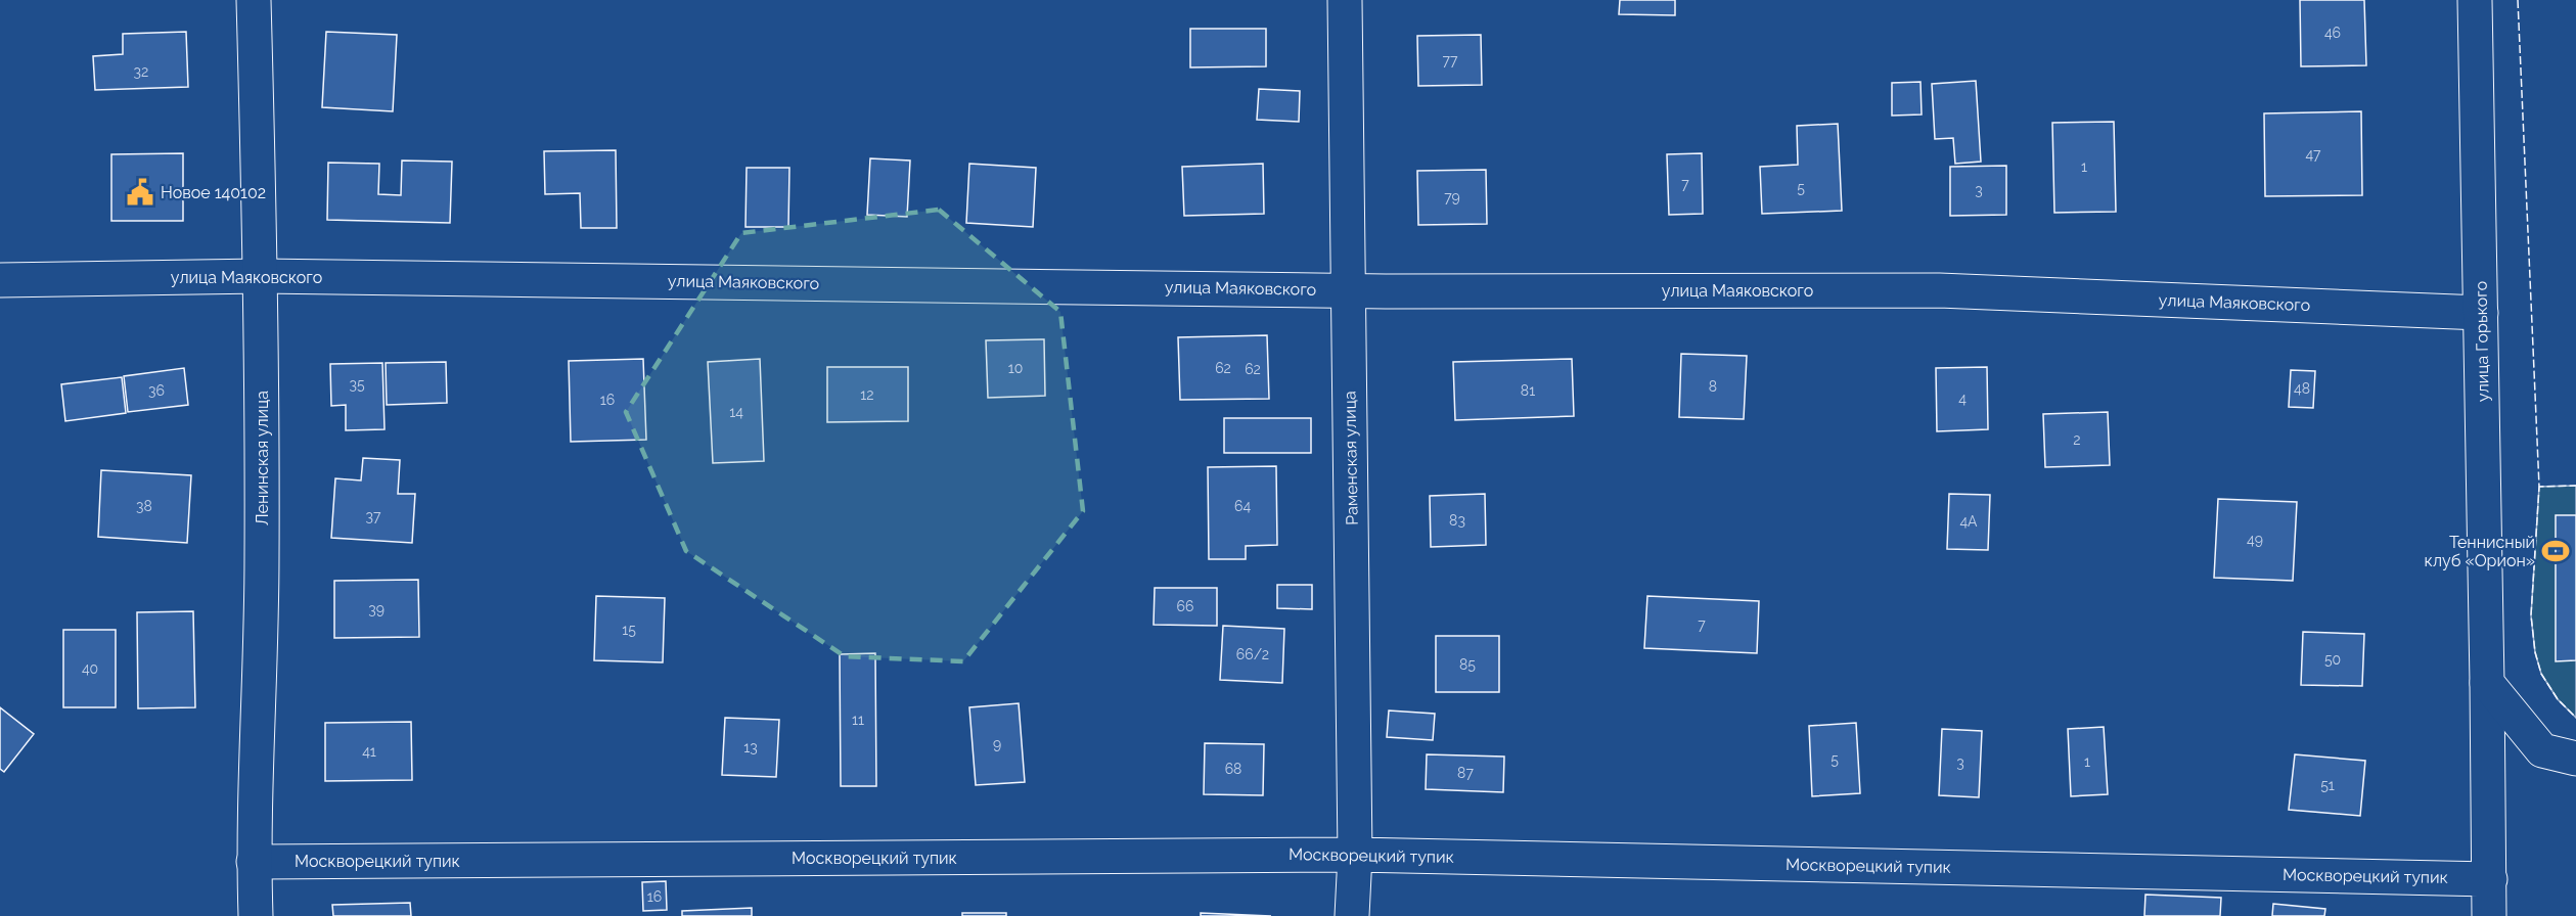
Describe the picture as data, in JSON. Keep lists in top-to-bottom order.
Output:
{
  "streets": {
    "street": [
      "улица Маяковского",
      "улица Горького",
      "Ленинская улица",
      "Раменская улица",
      "Москворецкий тупик"
    ]
  },
  "crossings": [
    ["улица Маяковского", "улица Горького"],
    ["улица Маяковского", "Ленинская улица"],
    ["улица Маяковского", "Раменская улица"],
    ["улица Горького", "Москворецкий тупик"],
    ["Ленинская улица", "Москворецкий тупик"],
    ["Раменская улица", "Москворецкий тупик"]
  ],
  "places": {
    "public building": ["Новое 140102"],
    "sports": ["Теннисный клуб «Орион»"]
  },
  "house_numbers": [
    "46",
    "77",
    "32",
    "47",
    "1",
    "7",
    "5",
    "3",
    "79",
    "10",
    "62",
    "62",
    "35",
    "8",
    "48",
    "36",
    "81",
    "12",
    "4",
    "16",
    "14",
    "2",
    "38",
    "64",
    "37",
    "83",
    "4А",
    "49",
    "66",
    "39",
    "7",
    "15",
    "66/2",
    "50",
    "85",
    "40",
    "11",
    "9",
    "13",
    "41",
    "5",
    "1",
    "3",
    "68",
    "87",
    "51",
    "16"
  ]
}
